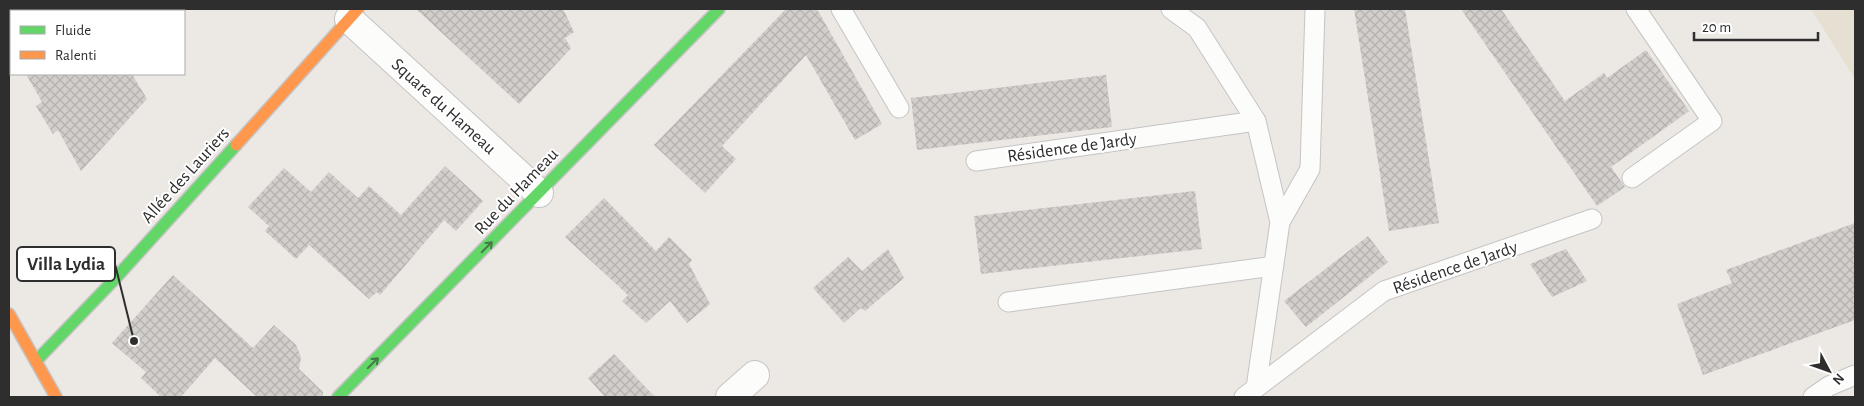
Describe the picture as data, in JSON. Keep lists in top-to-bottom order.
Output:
{
  "streets": {
    "street": ["Square du Hameau", "Allée des Lauriers", "Rue du Hameau"],
    "lane": ["Résidence de Jardy"]
  },
  "crossings": [
    ["Square du Hameau", "Allée des Lauriers"],
    ["Square du Hameau", "Rue du Hameau"]
  ],
  "one_way": ["Rue du Hameau"],
  "places": ["Villa Lydia"],
  "legend": ["Fluide", "Ralenti"],
  "scale_bar": "20 m",
  "north": "bottom right"
}
